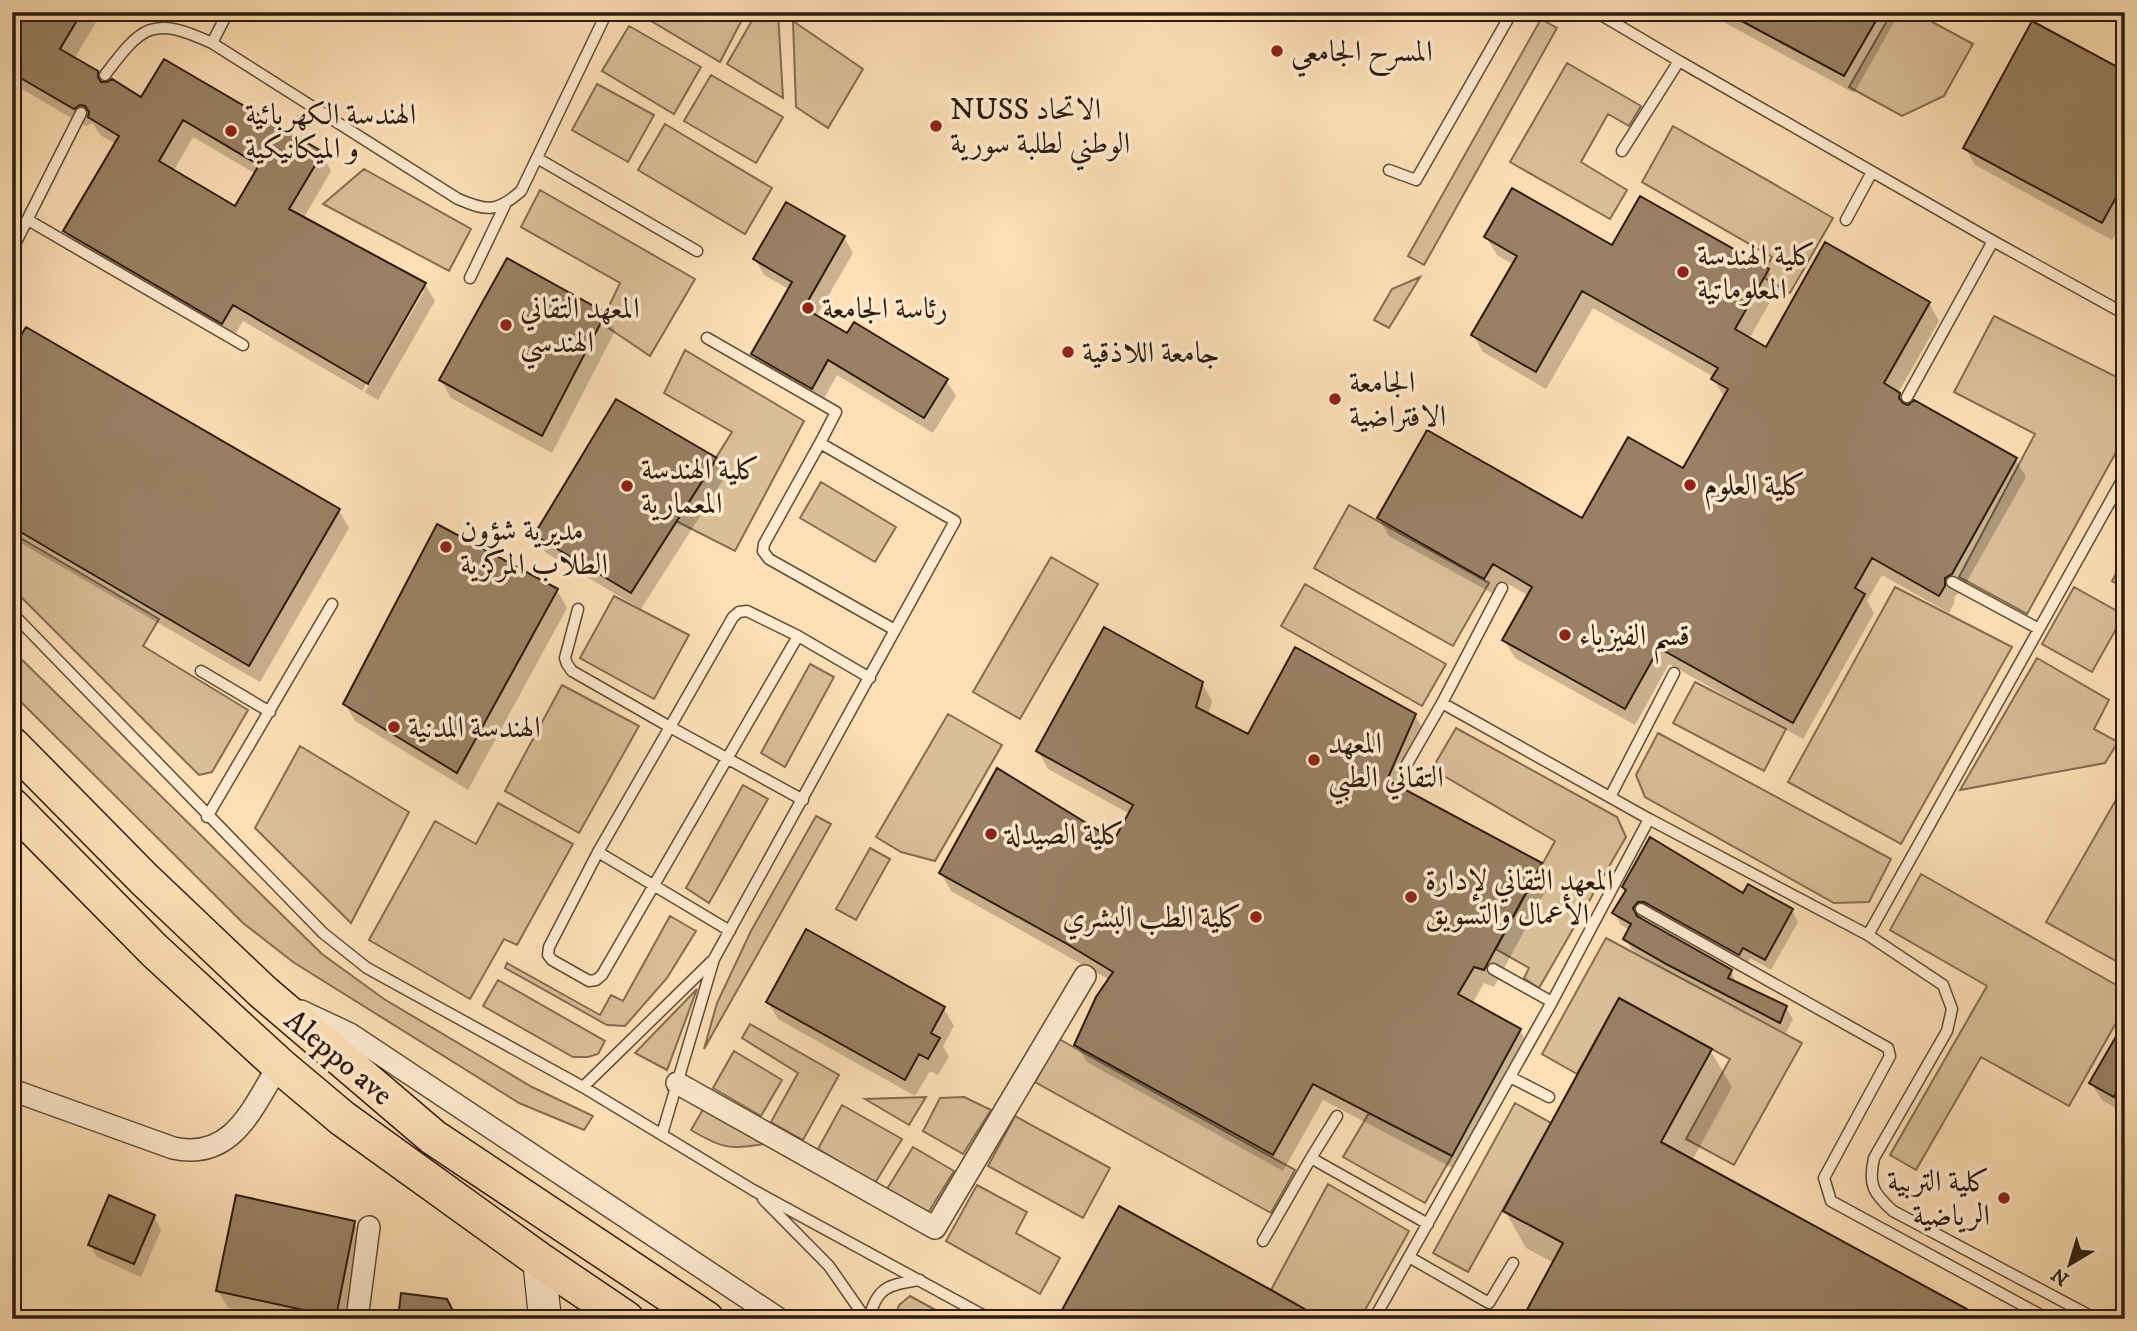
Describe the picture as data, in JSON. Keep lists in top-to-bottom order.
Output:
{
  "streets": {
    "main road": ["Aleppo ave"]
  },
  "places": [
    "المسرح الجامعي",
    "NUSS الاتحاد الوطني لطلبة سورية",
    "الهندسة الكهربائية و الميكانيكية",
    "كلية الهندسة المعلوماتية",
    "رئاسة الجامعة",
    "المعهد التقاني الهندسي",
    "جامعة اللاذقية",
    "الجامعة الافتراضية",
    "كلية العلوم",
    "كلية الهندسة المعمارية",
    "مديرية شؤون الطلاب المركزية",
    "قسم الفيزياء",
    "الهندسة المدنية",
    "المعهد التقاني الطبي",
    "كلية الصيدلة",
    "المعهد التقاني لإدارة الأعمال والتسويق",
    "كلية الطب البشري",
    "كلية التربية الرياضية"
  ],
  "north": "bottom left"
}
